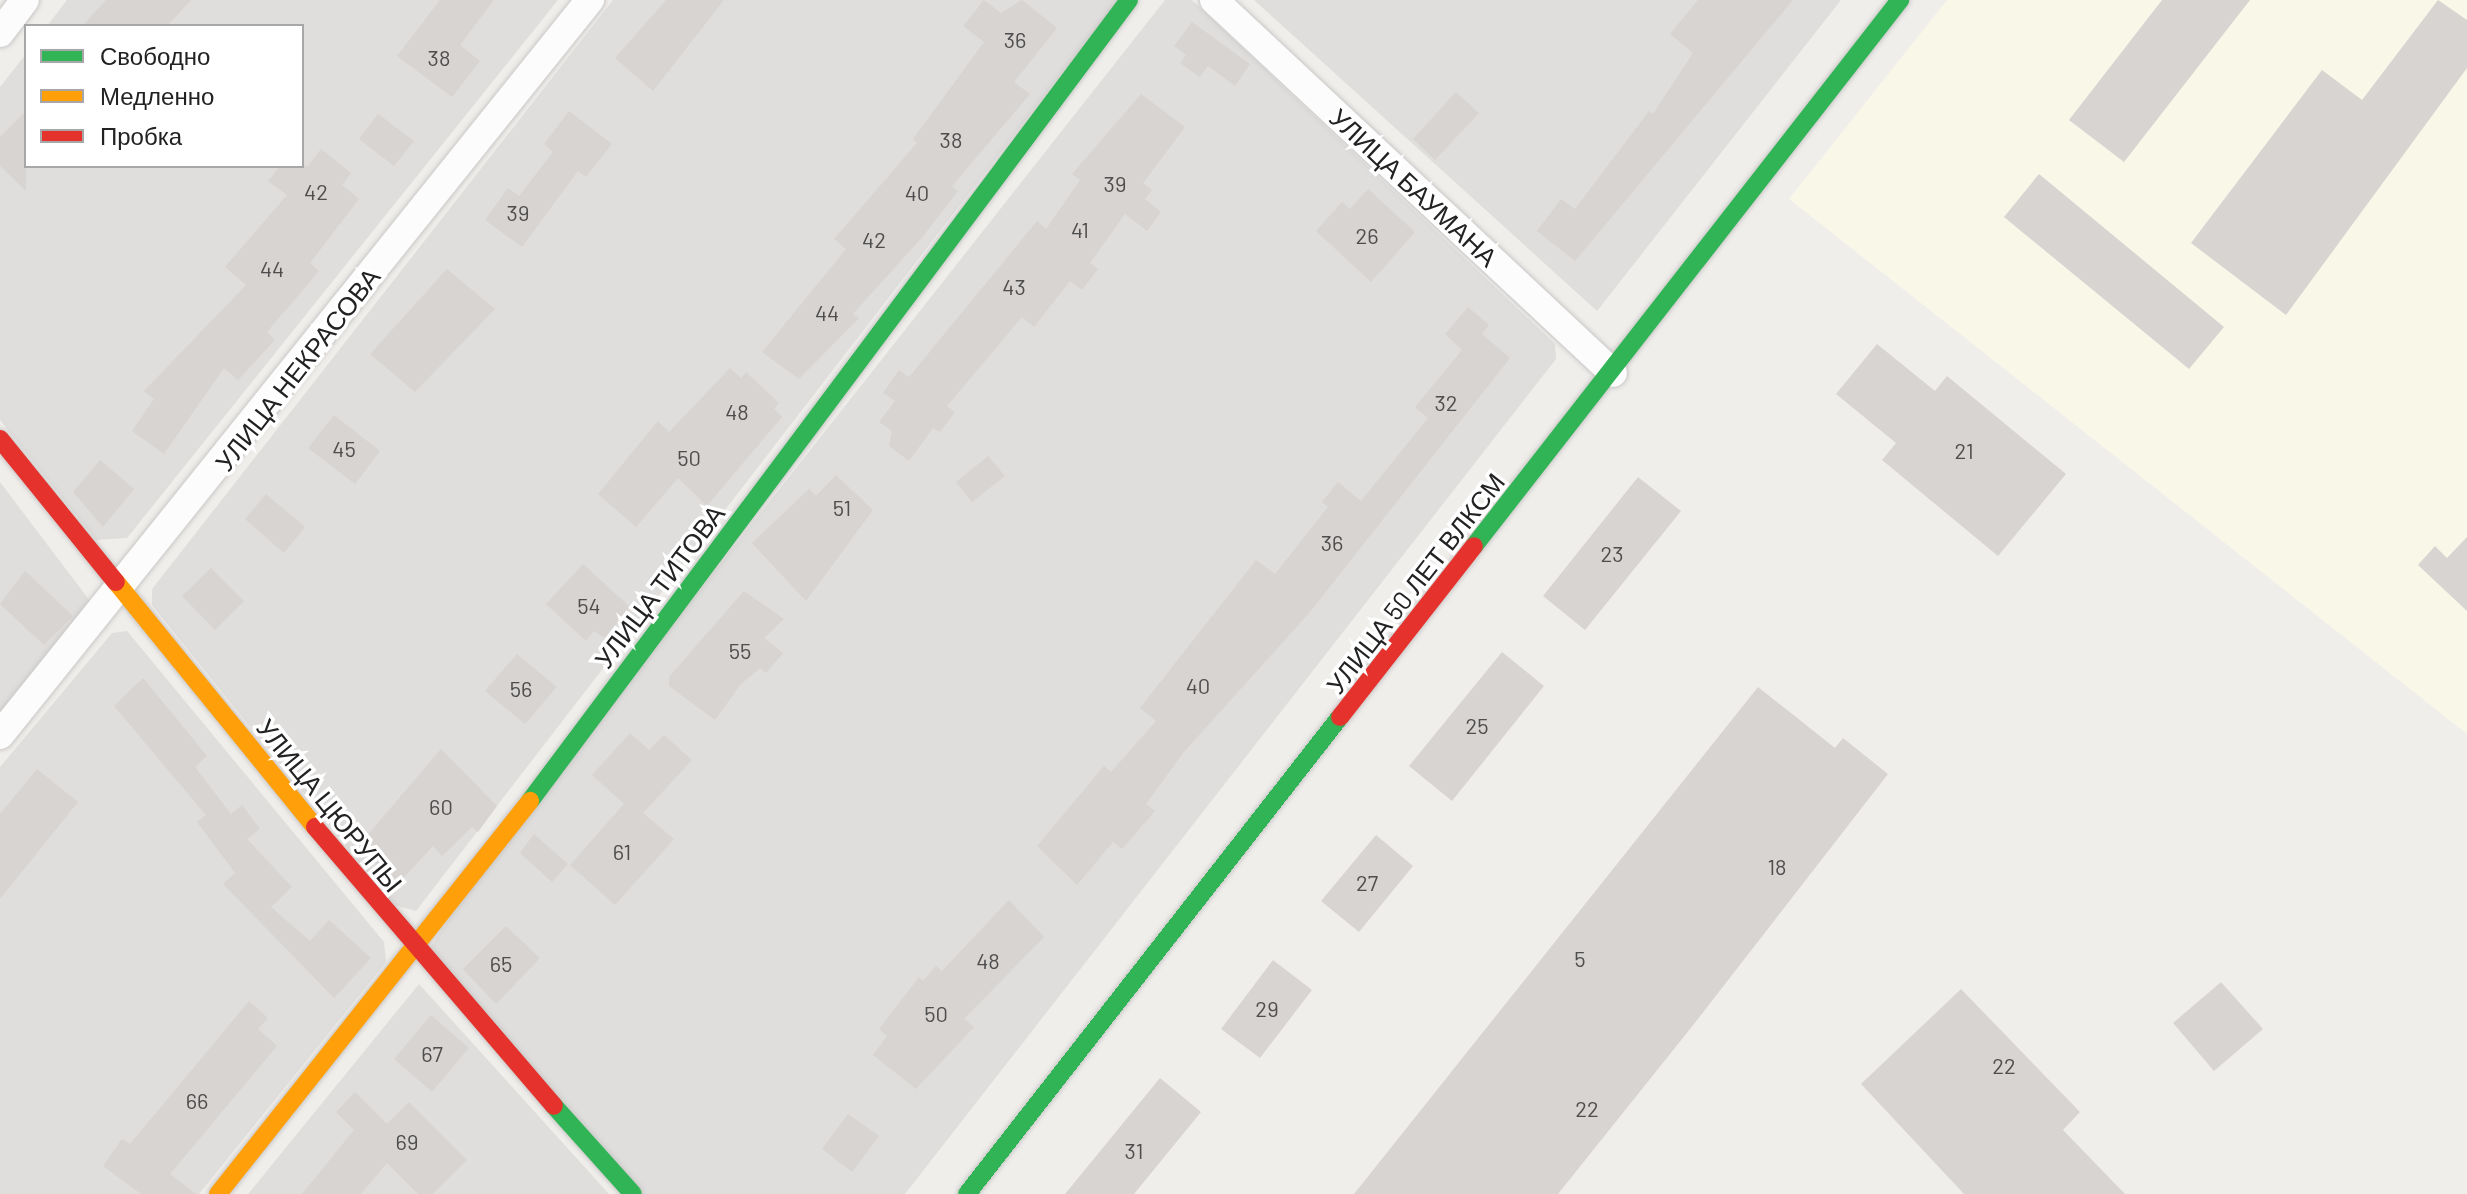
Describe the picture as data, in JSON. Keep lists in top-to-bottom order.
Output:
{
  "streets": {
    "street": [
      "УЛИЦА БАУМАНА",
      "УЛИЦА НЕКРАСОВА",
      "УЛИЦА 50 ЛЕТ ВЛКСМ",
      "УЛИЦА ТИТОВА",
      "УЛИЦА ЦЮРУПЫ"
    ]
  },
  "crossings": [
    ["УЛИЦА БАУМАНА", "УЛИЦА 50 ЛЕТ ВЛКСМ"],
    ["УЛИЦА НЕКРАСОВА", "УЛИЦА ЦЮРУПЫ"],
    ["УЛИЦА ТИТОВА", "УЛИЦА ЦЮРУПЫ"]
  ],
  "house_numbers": [
    "36",
    "38",
    "38",
    "39",
    "42",
    "40",
    "39",
    "41",
    "26",
    "42",
    "44",
    "43",
    "44",
    "32",
    "48",
    "45",
    "21",
    "50",
    "51",
    "36",
    "23",
    "54",
    "55",
    "40",
    "56",
    "25",
    "60",
    "61",
    "18",
    "27",
    "5",
    "48",
    "65",
    "29",
    "50",
    "67",
    "22",
    "66",
    "22",
    "69",
    "31"
  ],
  "legend": ["Свободно", "Медленно", "Пробка"]
}
